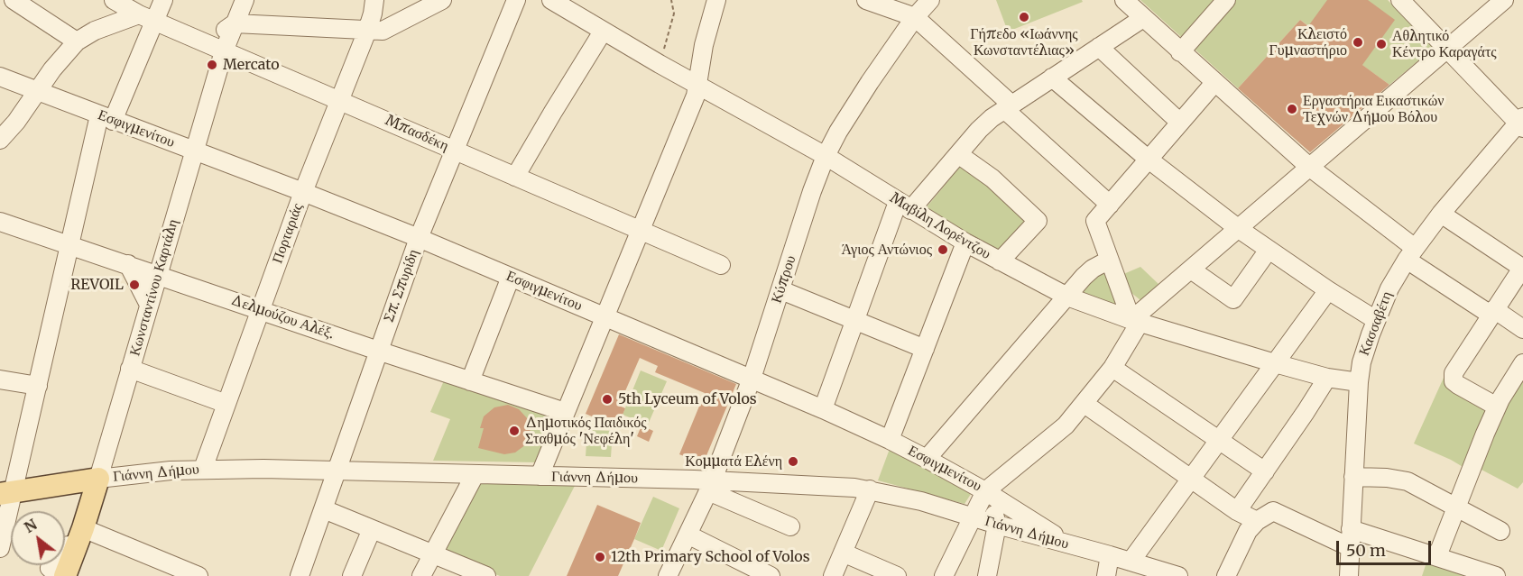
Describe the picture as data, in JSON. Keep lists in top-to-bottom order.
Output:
{
  "streets": {
    "main road": ["Κωνσταντίνου Καρτάλη", "Γιάννη Δήμου"],
    "street": [
      "Εσφιγμενίτου",
      "Μπασδέκη",
      "Μαβίλη Λορέντζου",
      "Πορταριάς",
      "Κύπρου",
      "Σπ. Σπυρίδη",
      "Δελμούζου Αλέξ.",
      "Κασσαβέτη"
    ]
  },
  "crossings": [
    ["Εσφιγμενίτου", "Πορταριάς"],
    ["Εσφιγμενίτου", "Κύπρου"],
    ["Εσφιγμενίτου", "Σπ. Σπυρίδη"],
    ["Εσφιγμενίτου", "Κωνσταντίνου Καρτάλη"],
    ["Εσφιγμενίτου", "Γιάννη Δήμου"],
    ["Μπασδέκη", "Πορταριάς"],
    ["Μπασδέκη", "Σπ. Σπυρίδη"],
    ["Μπασδέκη", "Κωνσταντίνου Καρτάλη"],
    ["Μαβίλη Λορέντζου", "Κύπρου"],
    ["Μαβίλη Λορέντζου", "Κασσαβέτη"],
    ["Πορταριάς", "Δελμούζου Αλέξ."],
    ["Πορταριάς", "Γιάννη Δήμου"],
    ["Κύπρου", "Γιάννη Δήμου"],
    ["Σπ. Σπυρίδη", "Δελμούζου Αλέξ."],
    ["Σπ. Σπυρίδη", "Γιάννη Δήμου"],
    ["Κωνσταντίνου Καρτάλη", "Δελμούζου Αλέξ."],
    ["Κωνσταντίνου Καρτάλη", "Γιάννη Δήμου"]
  ],
  "places": [
    "Γήπεδο «Ιωάννης Κωνσταντέλιας»",
    "Κλειστό Γυμναστήριο",
    "Αθλητικό Κέντρο Καραγάτς",
    "Mercato",
    "Εργαστήρια Εικαστικών Τεχνών Δήμου Βόλου",
    "Άγιος Αντώνιος",
    "REVOIL",
    "5th Lyceum of Volos",
    "Δημοτικός Παιδικός Σταθμός 'Νεφέλη'",
    "Κομματά Ελένη",
    "12th Primary School of Volos"
  ],
  "scale_bar": "50 m",
  "north": "top left"
}
